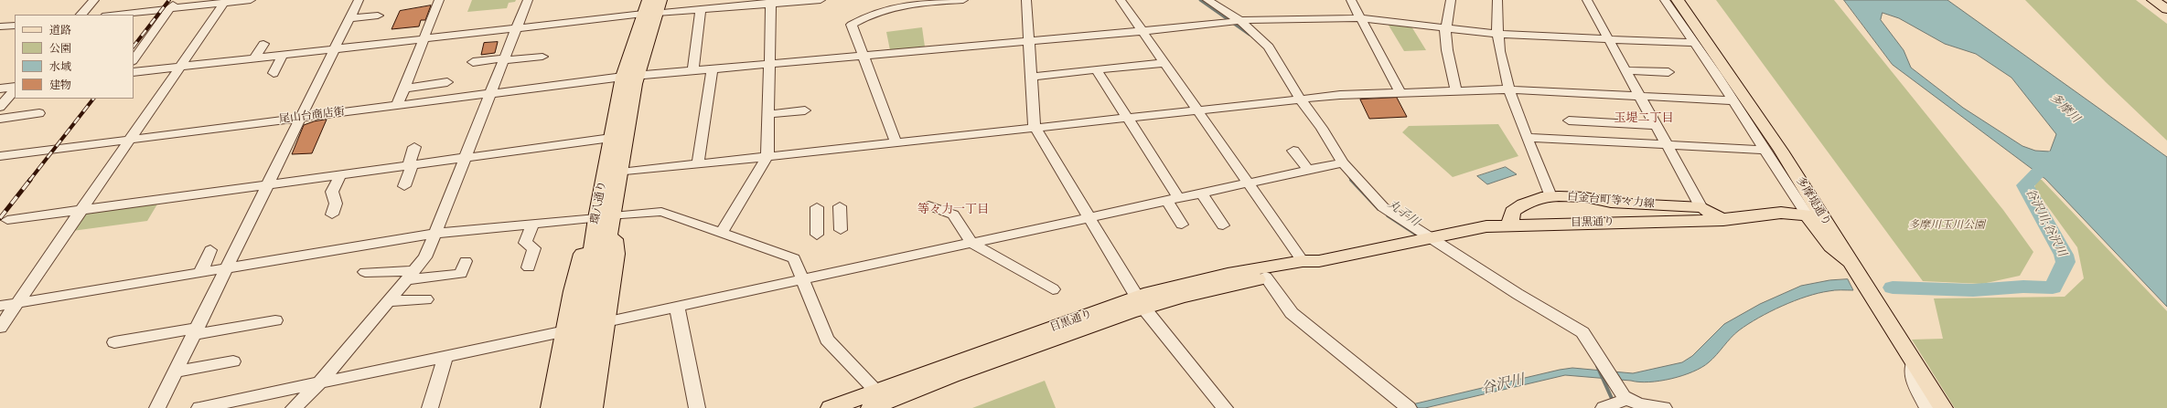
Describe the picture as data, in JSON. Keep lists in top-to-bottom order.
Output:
{
  "streets": {
    "main road": [
      "白金台町等々力線",
      "多摩堤通り",
      "環八通り",
      "目黒通り"
    ],
    "street": ["尾山台商店街"]
  },
  "crossings": [
    ["尾山台商店街", "環八通り"],
    ["白金台町等々力線", "目黒通り"]
  ],
  "districts": ["玉堤二丁目", "等々力一丁目"],
  "water": [
    "多摩川",
    "丸子川",
    "谷沢川;谷沢川",
    "谷沢川"
  ],
  "parks": ["多摩川玉川公園"],
  "legend": [
    "道路",
    "公園",
    "水域",
    "建物"
  ]
}
